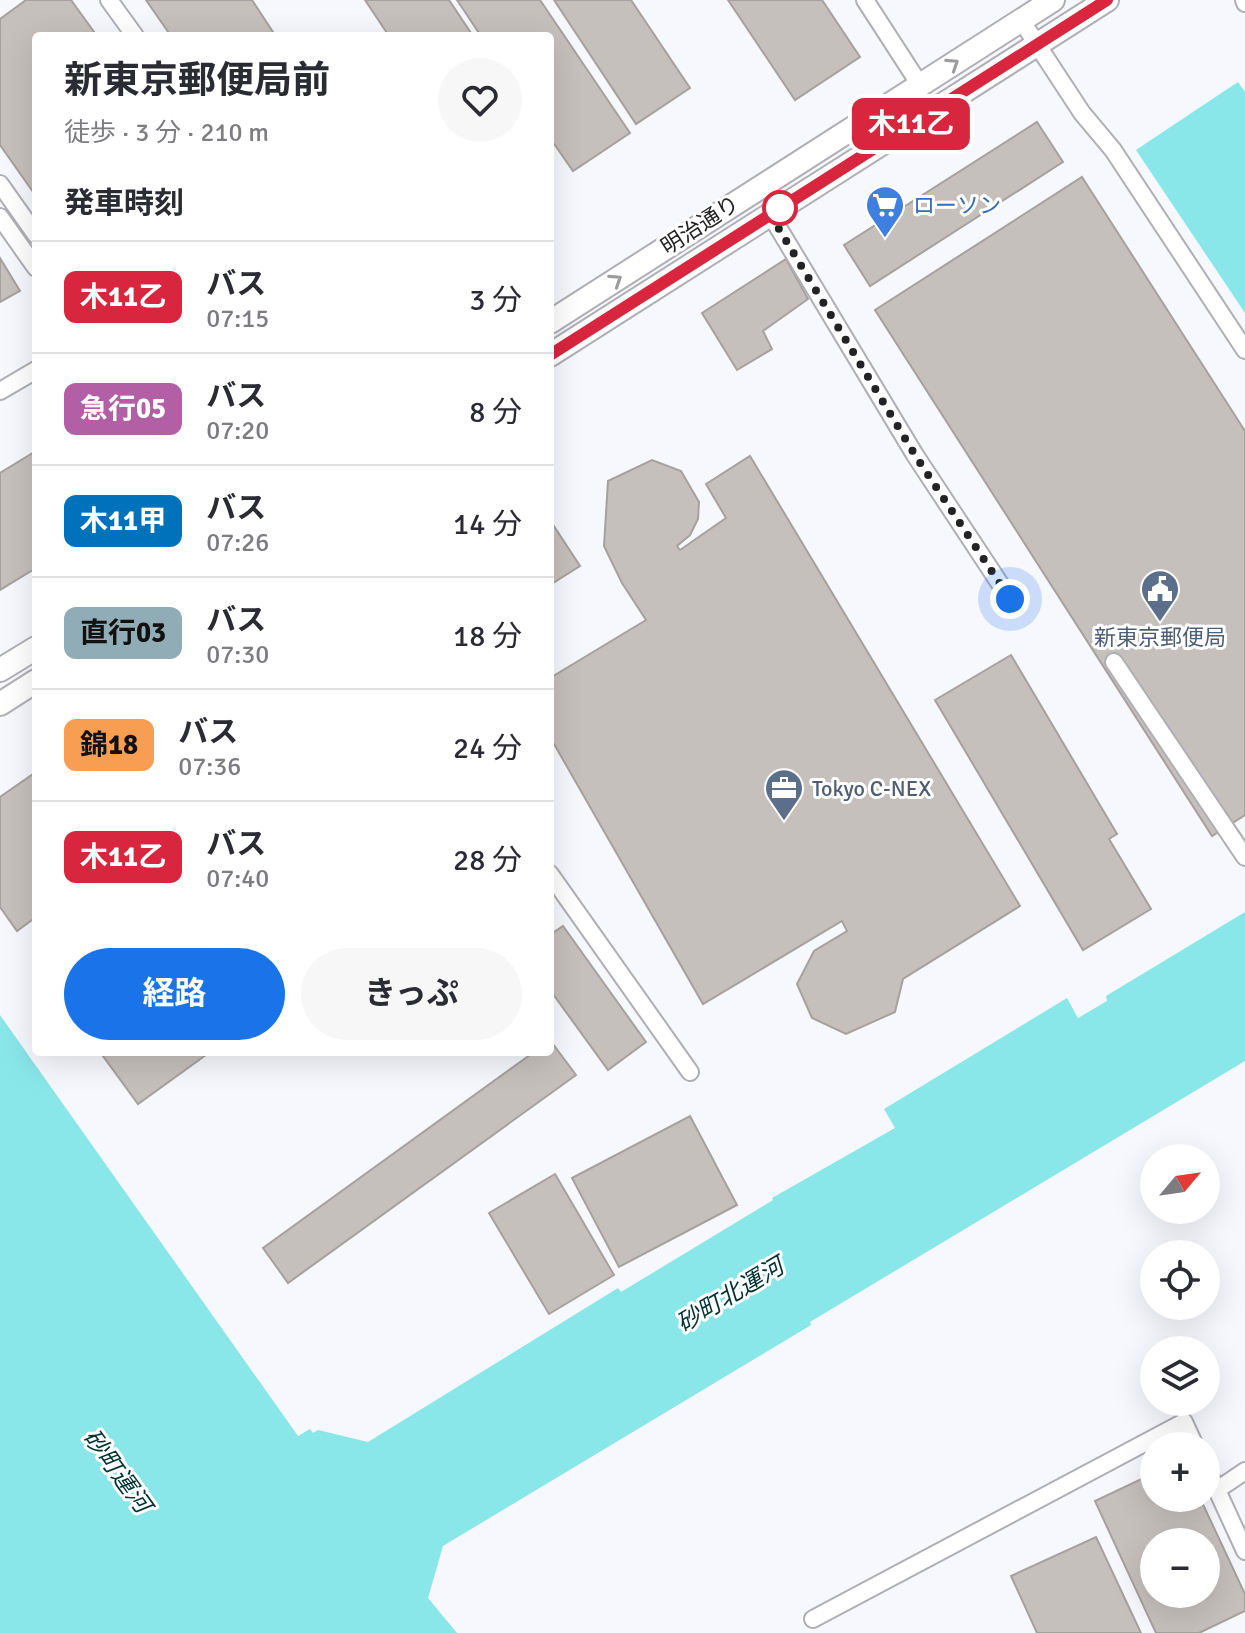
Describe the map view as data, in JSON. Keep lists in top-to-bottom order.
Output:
{
  "streets": {
    "main road": ["明治通り"]
  },
  "water": ["砂町北運河", "砂町運河"],
  "places": {
    "supermarket": ["ローソン"],
    "public building": ["新東京郵便局"],
    "office": ["Tokyo C-NEX"]
  },
  "lines": ["bus line 木11乙"],
  "north": "top right",
  "page": {
    "on_map": "木11乙",
    "heading": [
      ["新東京郵便局前", "徒歩 · 3 分 · 210 m"],
      "発車時刻"
    ],
    "list": [
      {
        "mark": "木11乙",
        "name": "バス",
        "note": "07:15",
        "value": "3 分"
      },
      {
        "mark": "急行05",
        "name": "バス",
        "note": "07:20",
        "value": "8 分"
      },
      {
        "mark": "木11甲",
        "name": "バス",
        "note": "07:26",
        "value": "14 分"
      },
      {
        "mark": "直行03",
        "name": "バス",
        "note": "07:30",
        "value": "18 分"
      },
      {
        "mark": "錦18",
        "name": "バス",
        "note": "07:36",
        "value": "24 分"
      },
      {
        "mark": "木11乙",
        "name": "バス",
        "note": "07:40",
        "value": "28 分"
      }
    ],
    "buttons": ["経路", "きっぷ"],
    "map_buttons": ["+", "−"]
  }
}
